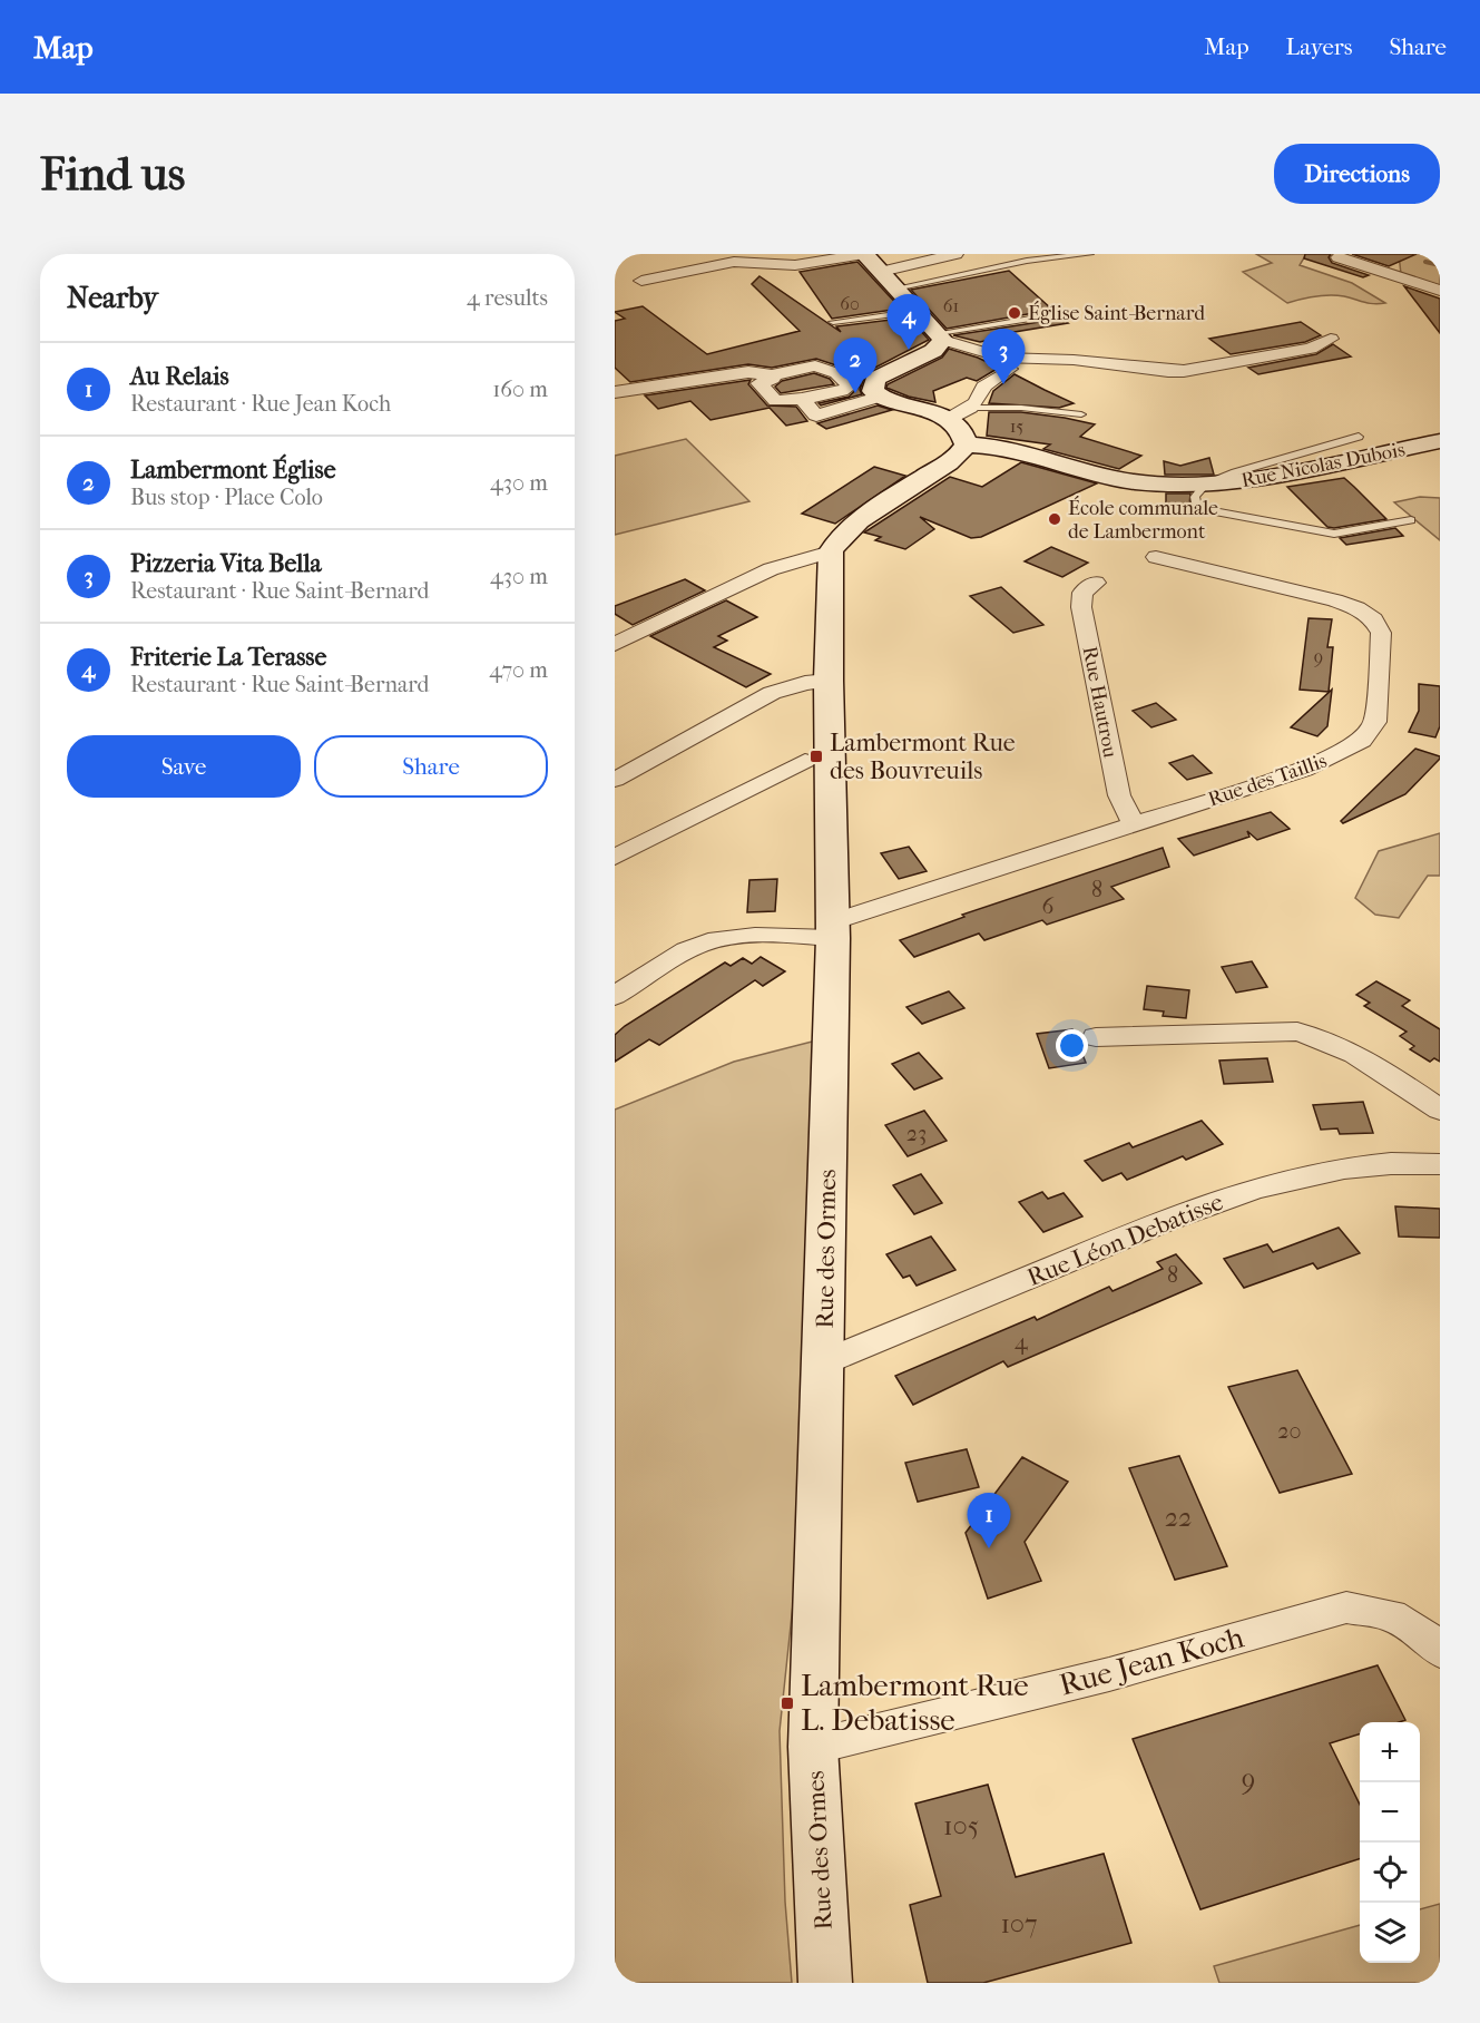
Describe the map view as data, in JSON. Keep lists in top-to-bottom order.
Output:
{
  "streets": {
    "street": [
      "Rue Nicolas Dubois",
      "Rue Hautrou",
      "Rue des Taillis",
      "Rue Léon Debatisse",
      "Rue des Ormes",
      "Rue Jean Koch"
    ]
  },
  "crossings": [
    ["Rue Hautrou", "Rue des Taillis"],
    ["Rue des Taillis", "Rue des Ormes"],
    ["Rue Léon Debatisse", "Rue des Ormes"],
    ["Rue des Ormes", "Rue Jean Koch"]
  ],
  "places": {
    "other": ["Église Saint-Bernard", "École communale de Lambermont"],
    "transit": ["Lambermont Rue des Bouvreuils", "Lambermont Rue L. Debatisse"]
  },
  "house_numbers": [
    "60",
    "61",
    "15",
    "9",
    "8",
    "6",
    "23",
    "8",
    "4",
    "20",
    "22",
    "9",
    "105",
    "107"
  ],
  "page": {
    "header": "Map",
    "nav": ["Map", "Layers", "Share"],
    "buttons": [
      "Directions",
      ["Save", "Share"]
    ],
    "title": "Find us",
    "heading": ["Nearby", "4 results"],
    "pins": [
      "4",
      "3",
      "2",
      "1"
    ],
    "list": [
      {
        "mark": "1",
        "name": "Au Relais",
        "note": "Restaurant · Rue Jean Koch",
        "value": "160 m"
      },
      {
        "mark": "2",
        "name": "Lambermont Église",
        "note": "Bus stop · Place Colo",
        "value": "430 m"
      },
      {
        "mark": "3",
        "name": "Pizzeria Vita Bella",
        "note": "Restaurant · Rue Saint-Bernard",
        "value": "430 m"
      },
      {
        "mark": "4",
        "name": "Friterie La Terasse",
        "note": "Restaurant · Rue Saint-Bernard",
        "value": "470 m"
      }
    ],
    "map_buttons": ["+", "−"]
  }
}
